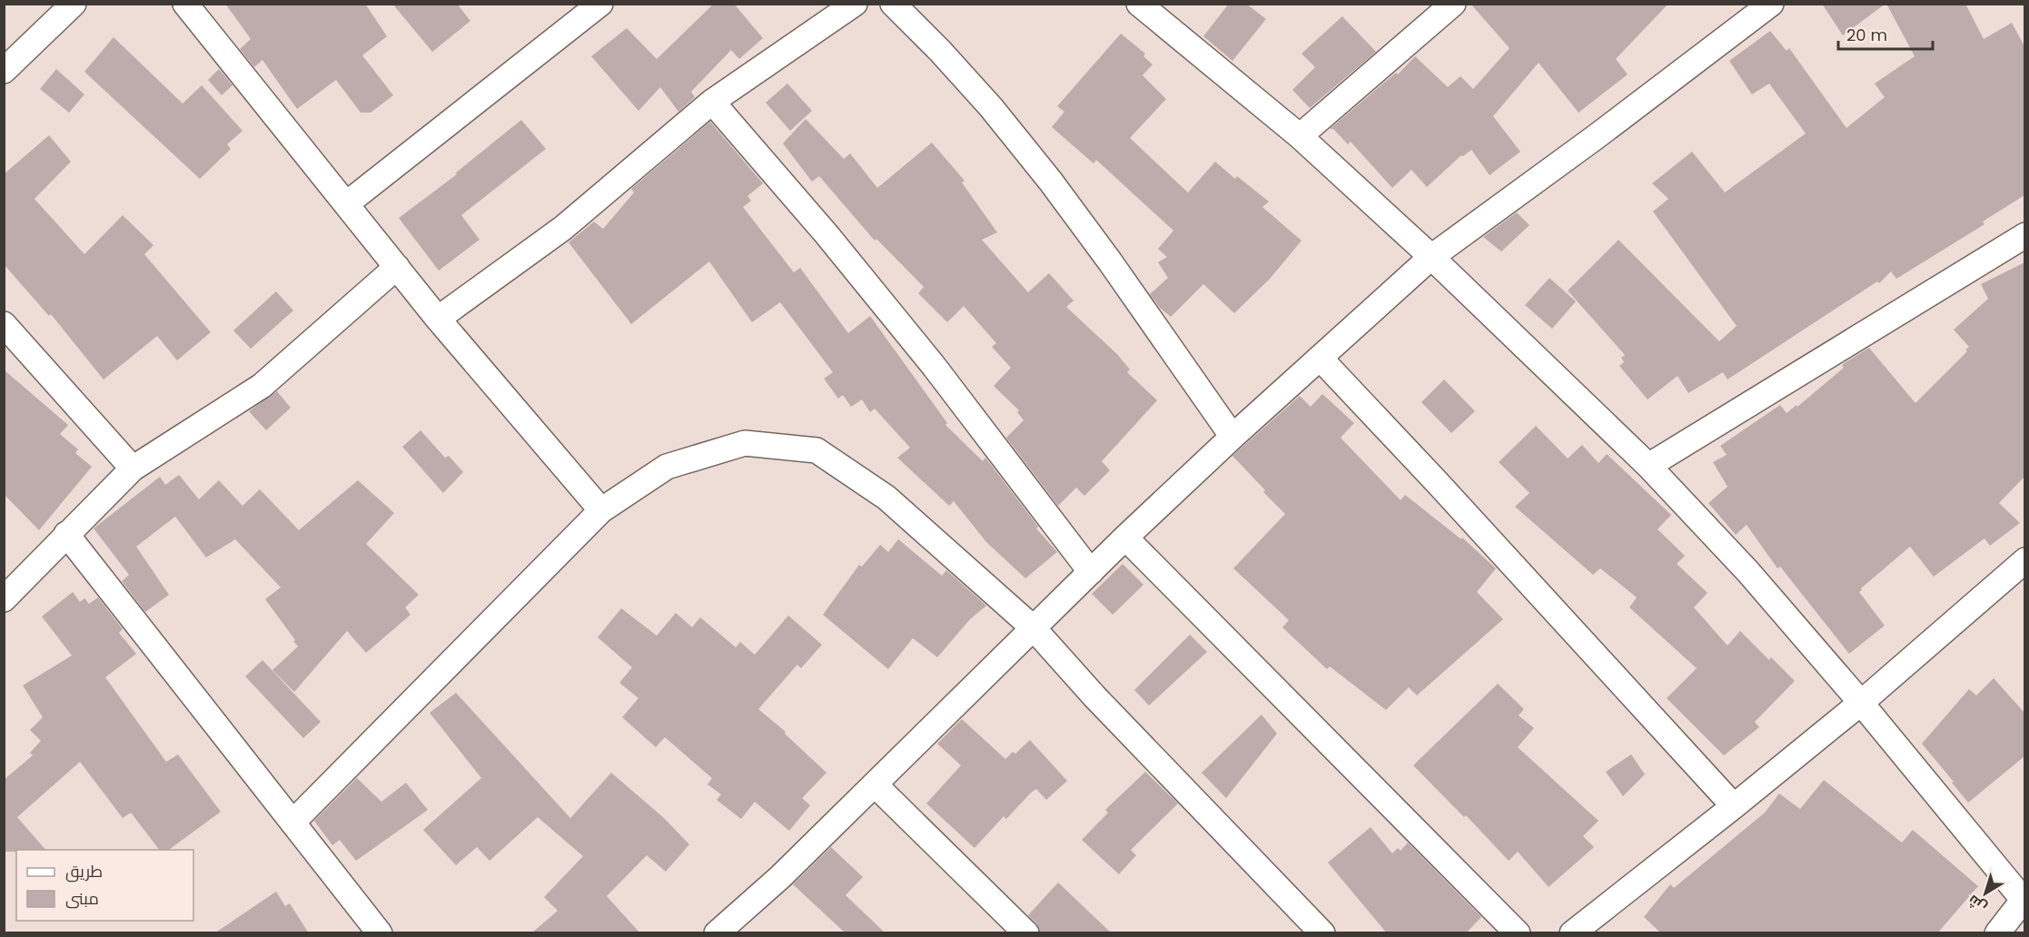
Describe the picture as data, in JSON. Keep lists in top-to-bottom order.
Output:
{
  "legend": ["طريق", "مبنى"],
  "scale_bar": "20 m",
  "north": "bottom left"
}
